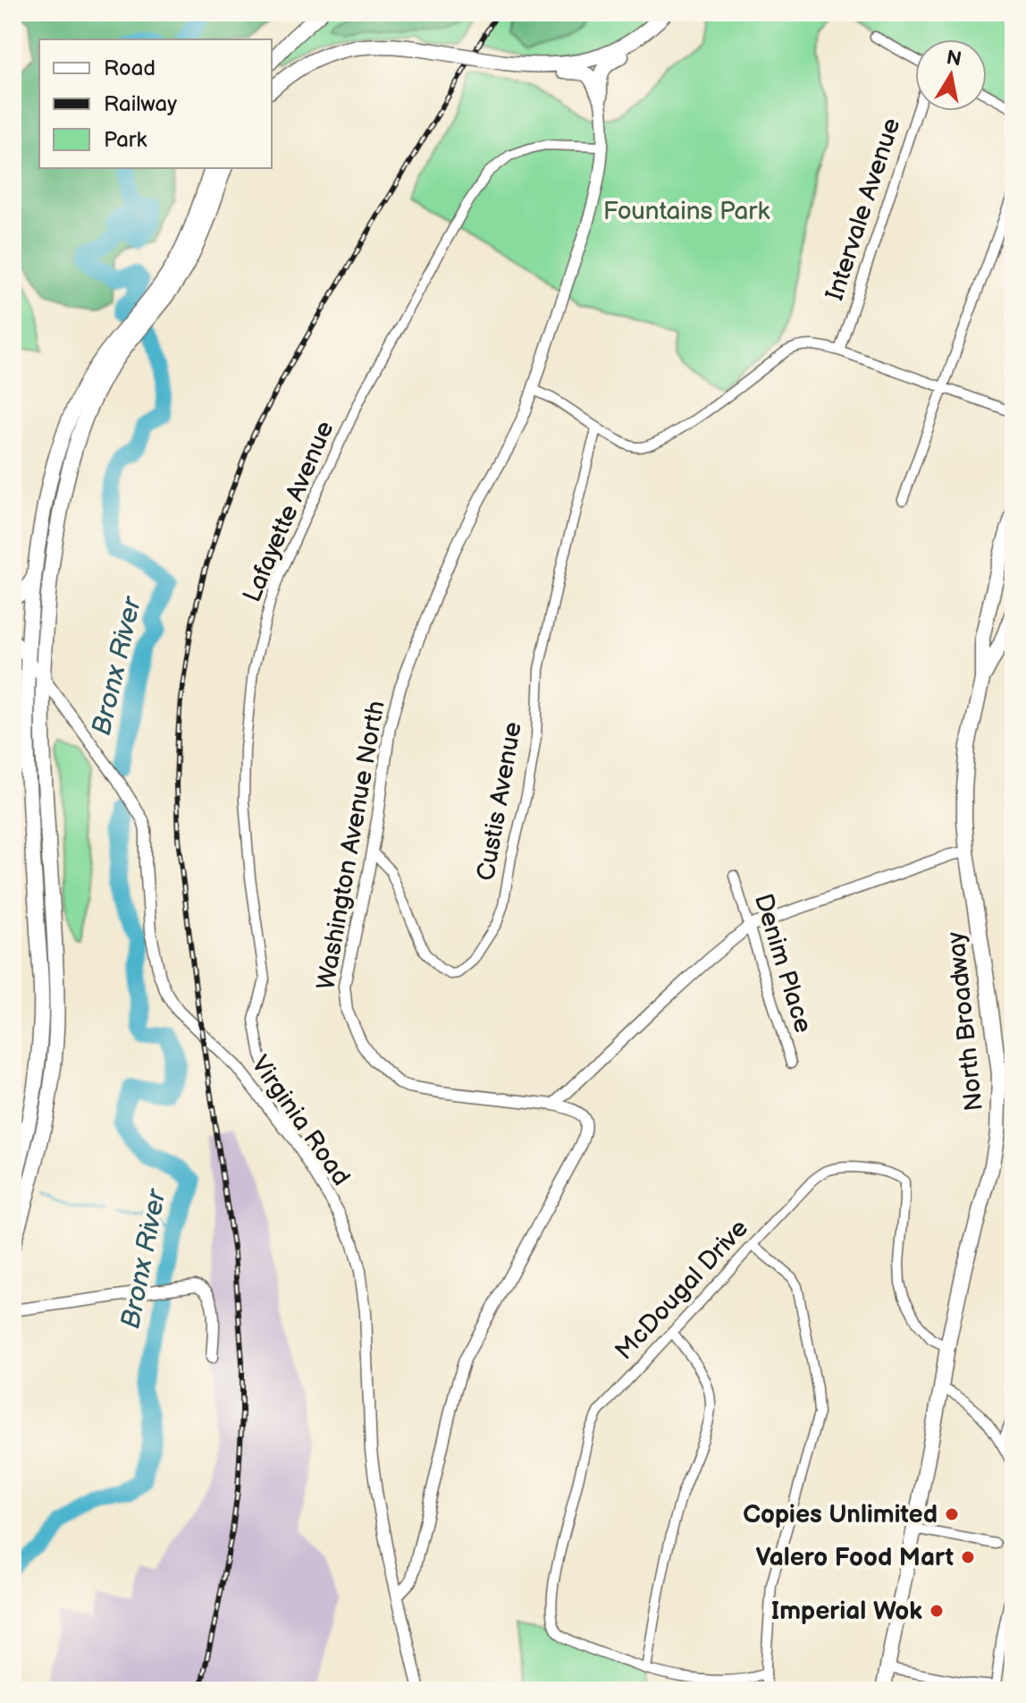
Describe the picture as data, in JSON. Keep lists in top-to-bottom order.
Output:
{
  "streets": {
    "main road": ["North Broadway"],
    "street": [
      "Intervale Avenue",
      "Lafayette Avenue",
      "Custis Avenue",
      "Washington Avenue North",
      "Denim Place",
      "Virginia Road",
      "McDougal Drive"
    ]
  },
  "crossings": [
    ["Lafayette Avenue", "Washington Avenue North"],
    ["Lafayette Avenue", "Virginia Road"],
    ["Custis Avenue", "Washington Avenue North"],
    ["Washington Avenue North", "Virginia Road"],
    ["North Broadway", "McDougal Drive"]
  ],
  "water": ["Bronx River"],
  "parks": ["Fountains Park"],
  "places": ["Copies Unlimited", "Valero Food Mart", "Imperial Wok"],
  "legend": ["Road", "Railway", "Park"],
  "north": "top"
}
